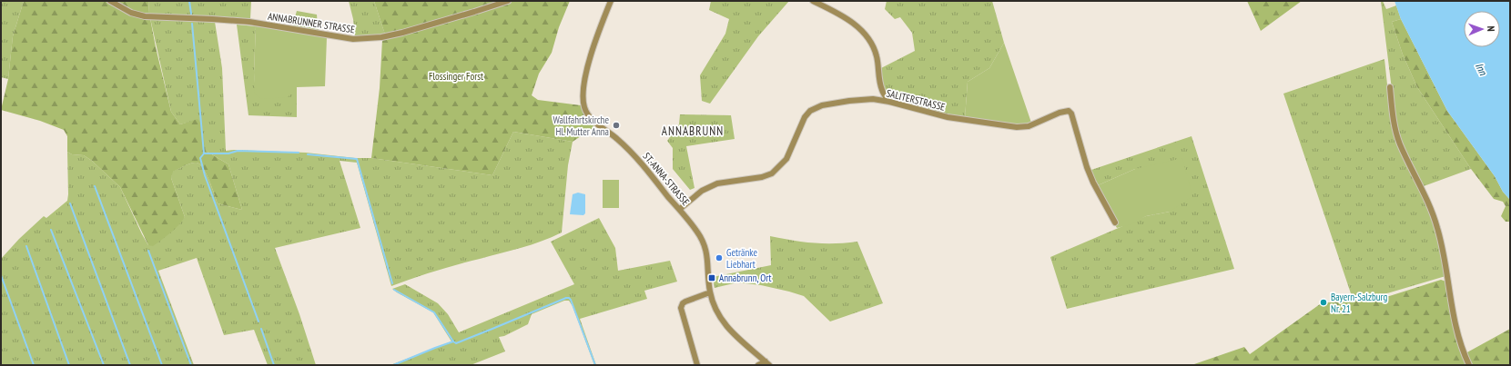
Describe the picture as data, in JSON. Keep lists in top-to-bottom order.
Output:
{
  "streets": {
    "street": ["ANNABRUNNER STRASSE", "SALITERSTRASSE", "ST.-ANNA-STRASSE"]
  },
  "crossings": [
    ["SALITERSTRASSE", "ST.-ANNA-STRASSE"]
  ],
  "districts": ["ANNABRUNN"],
  "water": ["Inn"],
  "parks": ["Flossinger Forst"],
  "places": {
    "other": ["Wallfahrtskirche Hl. Mutter Anna", "Getränke Liebhart", "Bayern-Salzburg Nr. 21"],
    "transit": ["Annabrunn, Ort"]
  },
  "north": "right"
}
